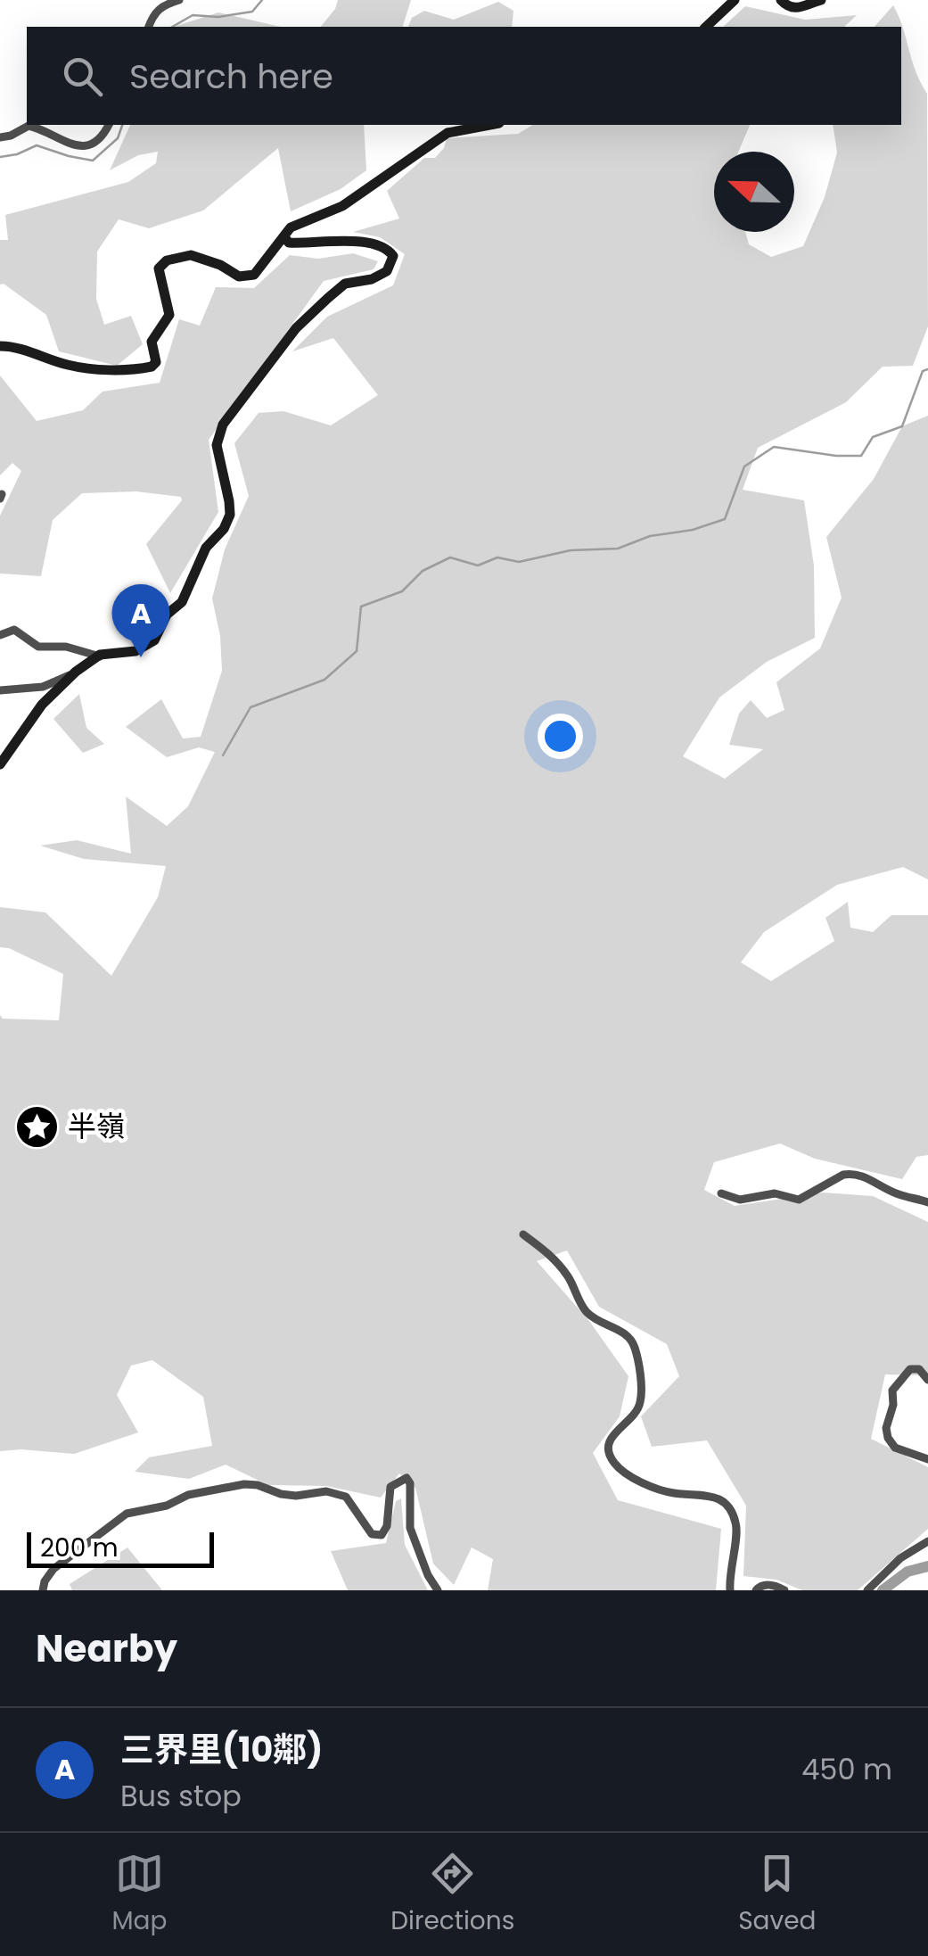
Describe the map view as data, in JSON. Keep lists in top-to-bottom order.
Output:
{
  "places": {
    "place": ["半嶺"]
  },
  "scale_bar": "200 m",
  "north": "left",
  "page": {
    "search": "Search here",
    "pins": "A",
    "scale": "200 m",
    "heading": "Nearby",
    "list": [
      {
        "mark": "A",
        "name": "三界里(10鄰)",
        "note": "Bus stop",
        "value": "450 m"
      }
    ],
    "nav": ["Map", "Directions", "Saved"]
  }
}
